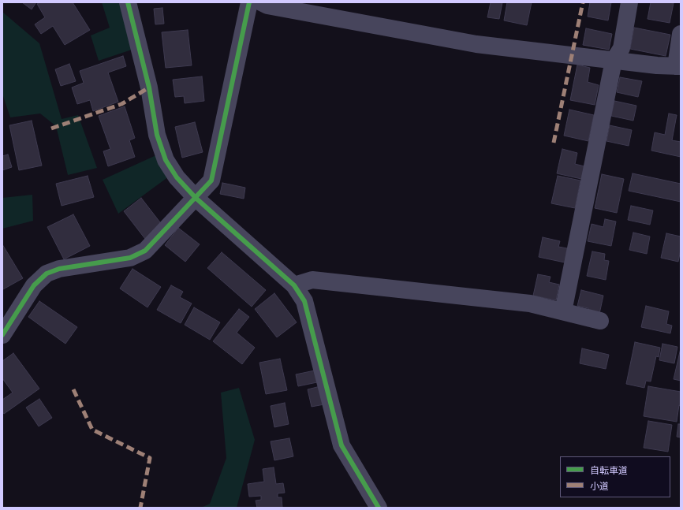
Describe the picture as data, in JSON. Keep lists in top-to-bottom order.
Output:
{
  "legend": ["自転車道", "小道"]
}
